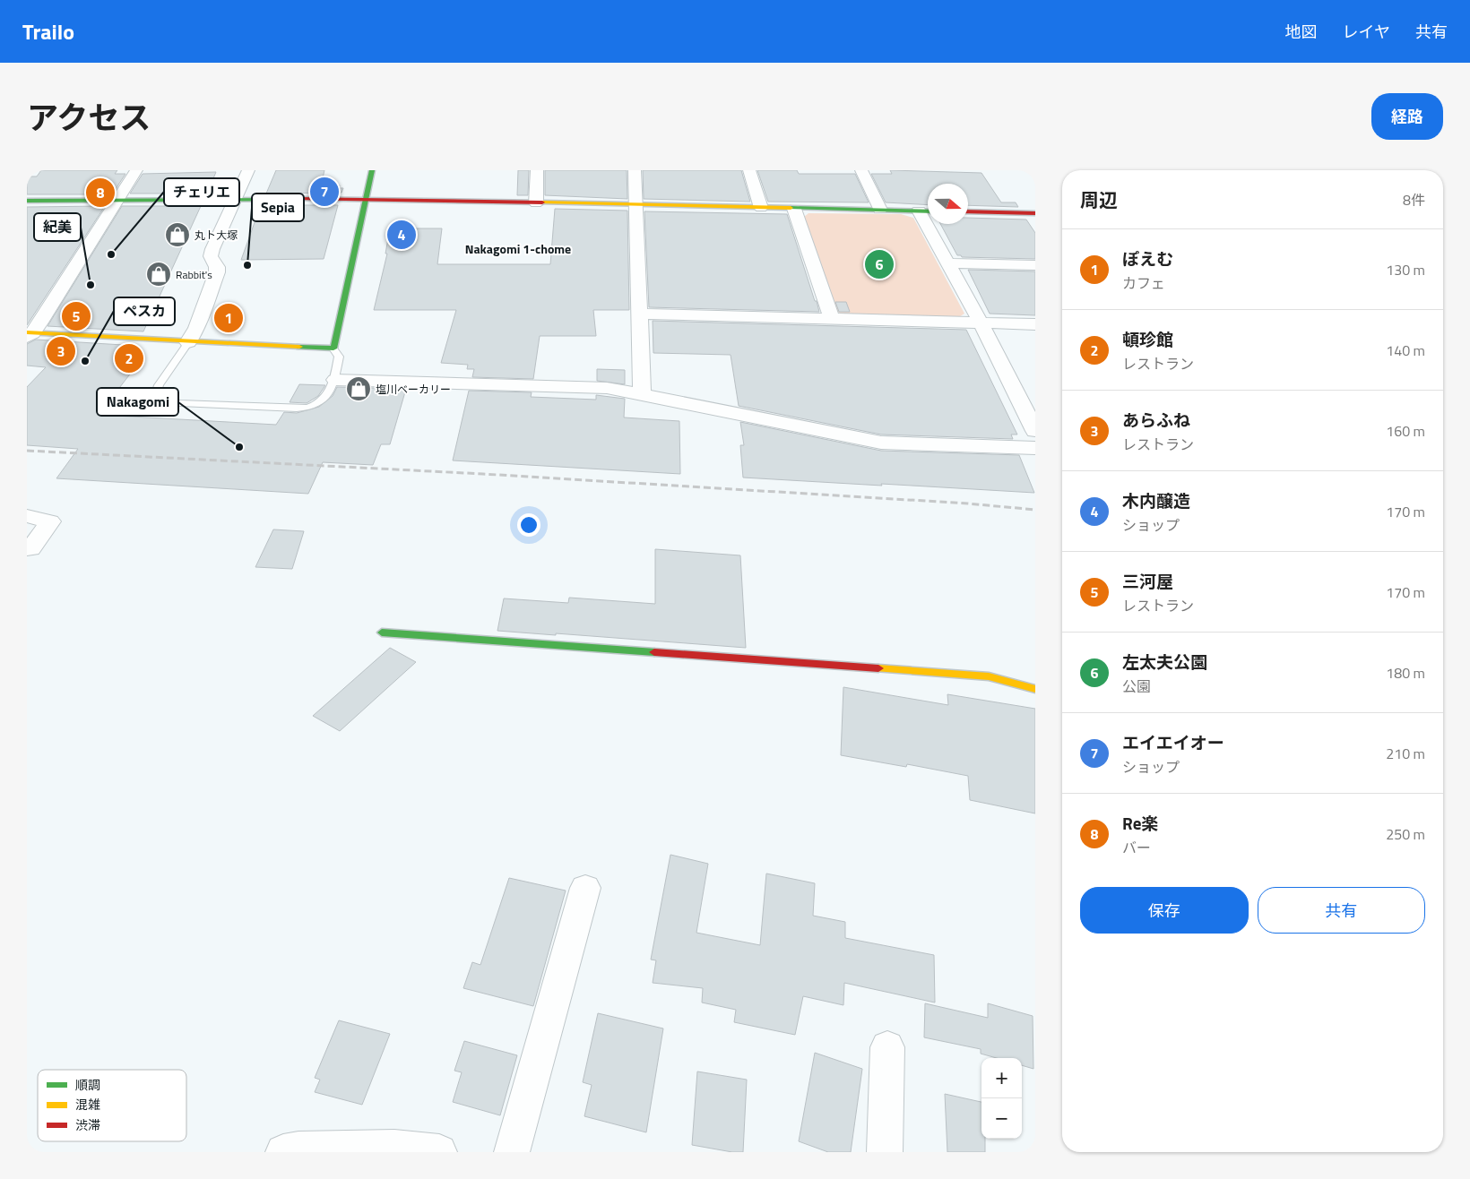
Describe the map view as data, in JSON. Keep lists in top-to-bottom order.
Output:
{
  "districts": ["Nakagomi 1-chome"],
  "places": {
    "shop": ["丸ト大塚", "Rabbit's", "塩川ベーカリー"],
    "other": [
      "チェリエ",
      "Sepia",
      "紀美",
      "ペスカ",
      "Nakagomi"
    ]
  },
  "legend": ["順調", "混雑", "渋滞"],
  "north": "right",
  "page": {
    "header": "Trailo",
    "nav": ["地図", "レイヤ", "共有"],
    "title": "アクセス",
    "buttons": [
      "経路",
      ["保存", "共有"]
    ],
    "heading": ["周辺", "8件"],
    "pins": [
      "7",
      "8",
      "4",
      "6",
      "5",
      "1",
      "3",
      "2"
    ],
    "list": [
      {
        "mark": "1",
        "name": "ぽえむ",
        "note": "カフェ",
        "value": "130 m"
      },
      {
        "mark": "2",
        "name": "頓珍館",
        "note": "レストラン",
        "value": "140 m"
      },
      {
        "mark": "3",
        "name": "あらふね",
        "note": "レストラン",
        "value": "160 m"
      },
      {
        "mark": "4",
        "name": "木内醸造",
        "note": "ショップ",
        "value": "170 m"
      },
      {
        "mark": "5",
        "name": "三河屋",
        "note": "レストラン",
        "value": "170 m"
      },
      {
        "mark": "6",
        "name": "左太夫公園",
        "note": "公園",
        "value": "180 m"
      },
      {
        "mark": "7",
        "name": "エイエイオー",
        "note": "ショップ",
        "value": "210 m"
      },
      {
        "mark": "8",
        "name": "Re楽",
        "note": "バー",
        "value": "250 m"
      }
    ],
    "map_buttons": ["+", "−"]
  }
}
